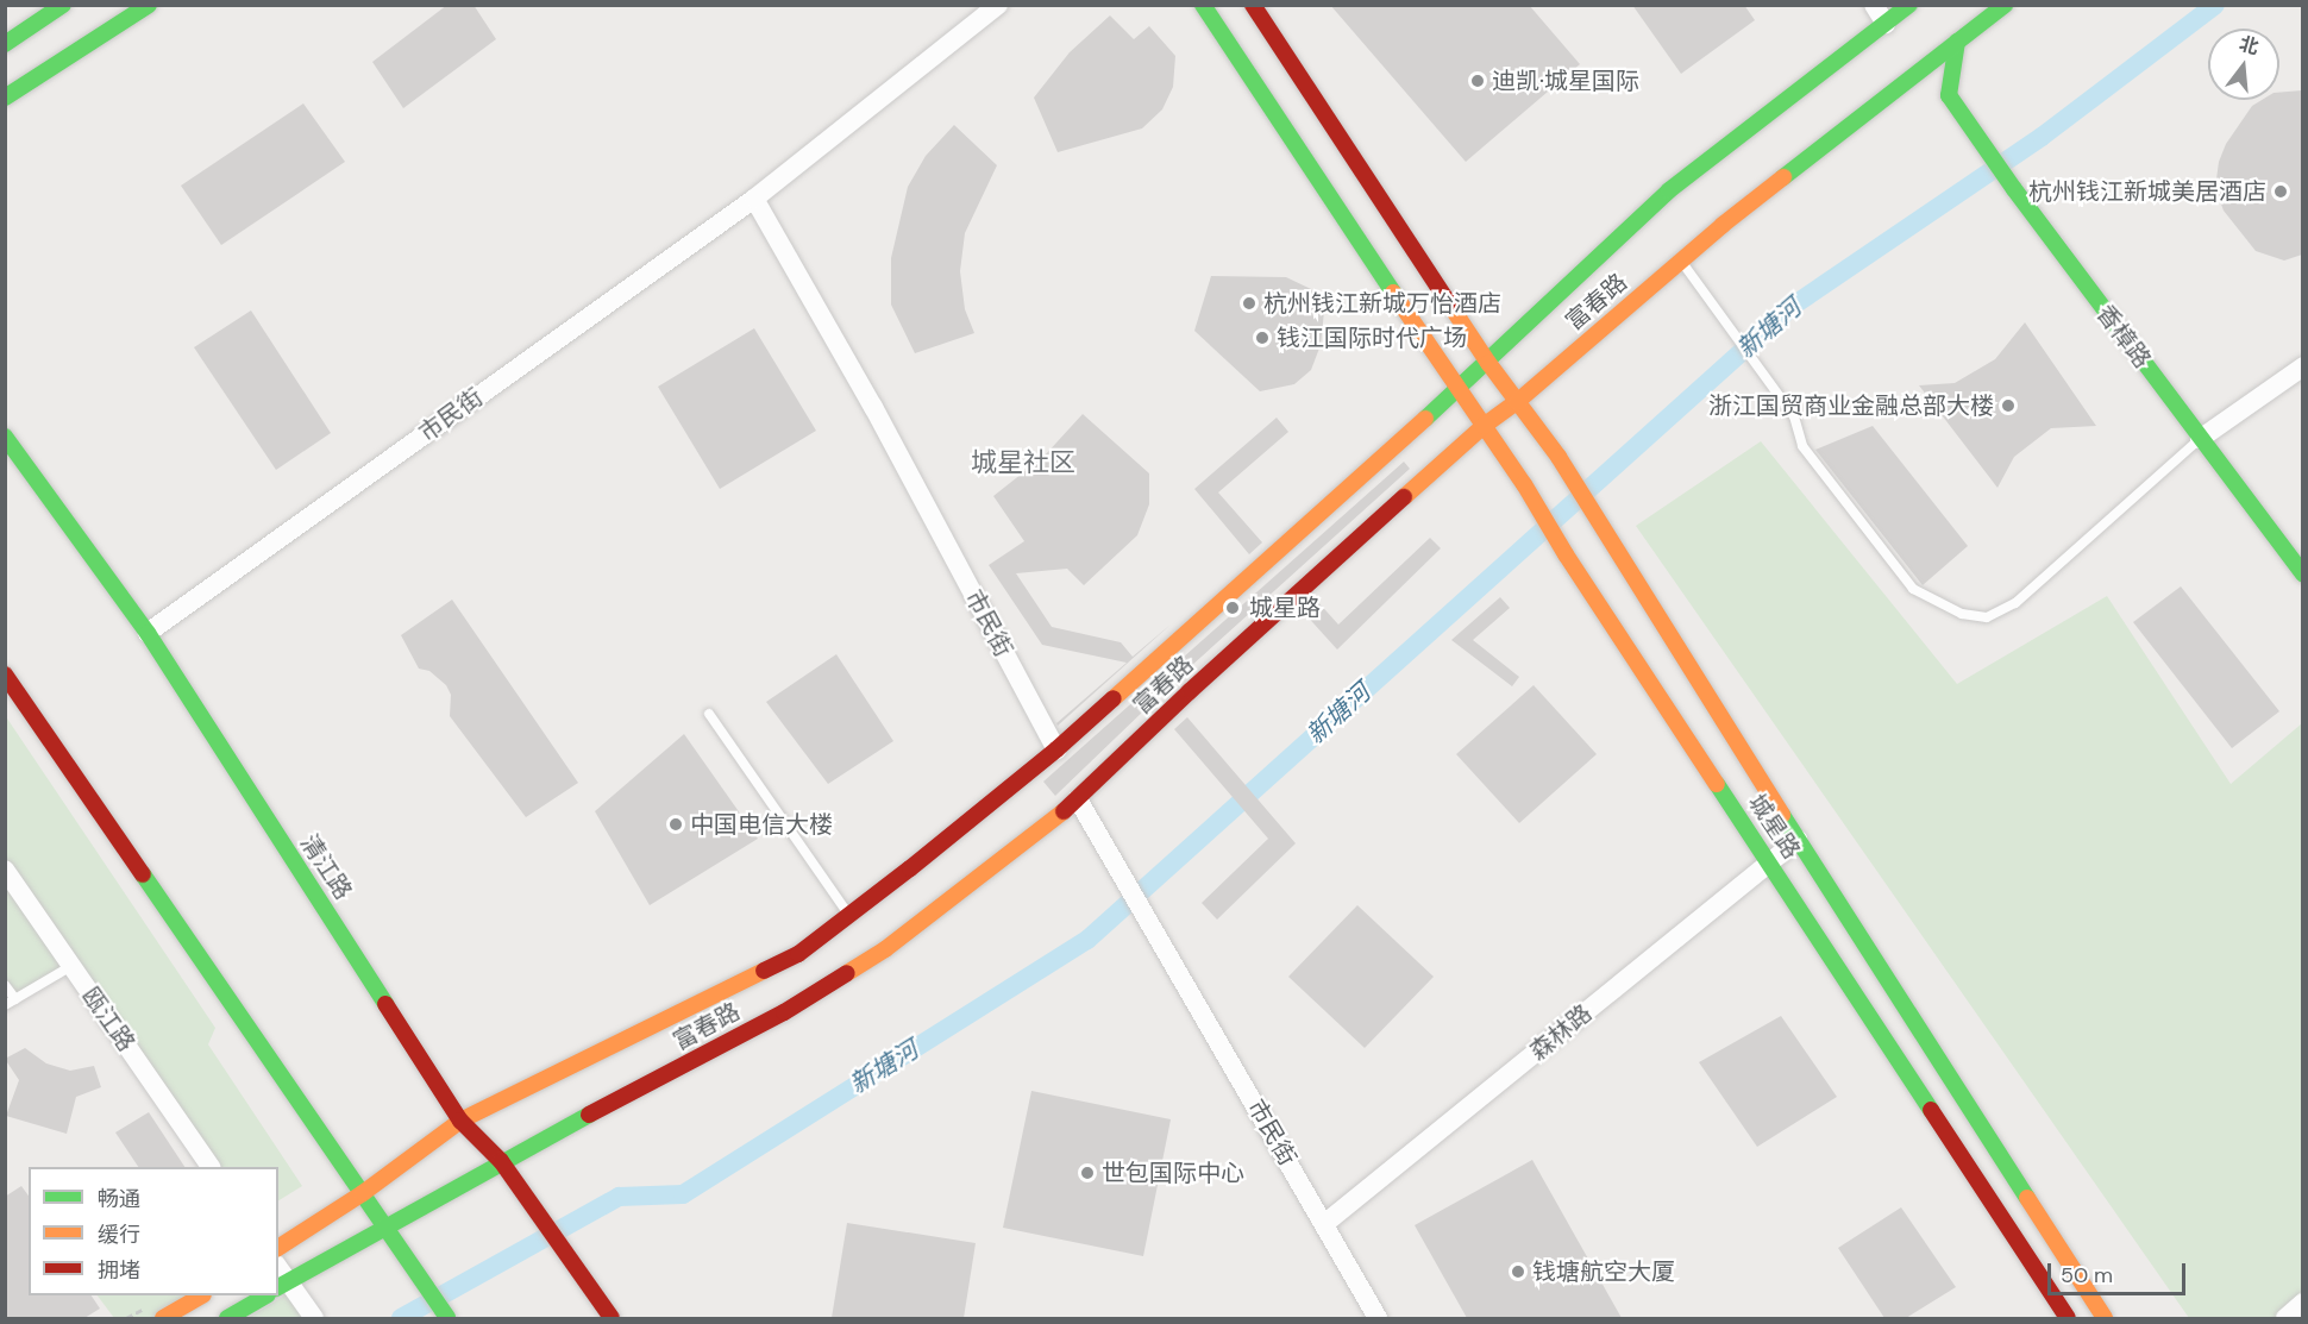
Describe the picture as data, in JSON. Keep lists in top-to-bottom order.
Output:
{
  "streets": {
    "main road": [
      "富春路",
      "香樟路",
      "城星路",
      "清江路"
    ],
    "street": ["市民街", "瓯江路", "森林路"]
  },
  "crossings": [
    ["富春路", "香樟路"],
    ["富春路", "市民街"],
    ["富春路", "城星路"],
    ["富春路", "清江路"],
    ["市民街", "清江路"],
    ["市民街", "森林路"],
    ["城星路", "森林路"]
  ],
  "districts": ["城星社区"],
  "water": ["新塘河"],
  "places": [
    "迪凯·城星国际",
    "杭州钱江新城美居酒店",
    "杭州钱江新城万怡酒店",
    "钱江国际时代广场",
    "浙江国贸商业金融总部大楼",
    "城星路",
    "中国电信大楼",
    "世包国际中心",
    "钱塘航空大厦"
  ],
  "legend": ["畅通", "缓行", "拥堵"],
  "scale_bar": "50 m",
  "north": "top"
}
